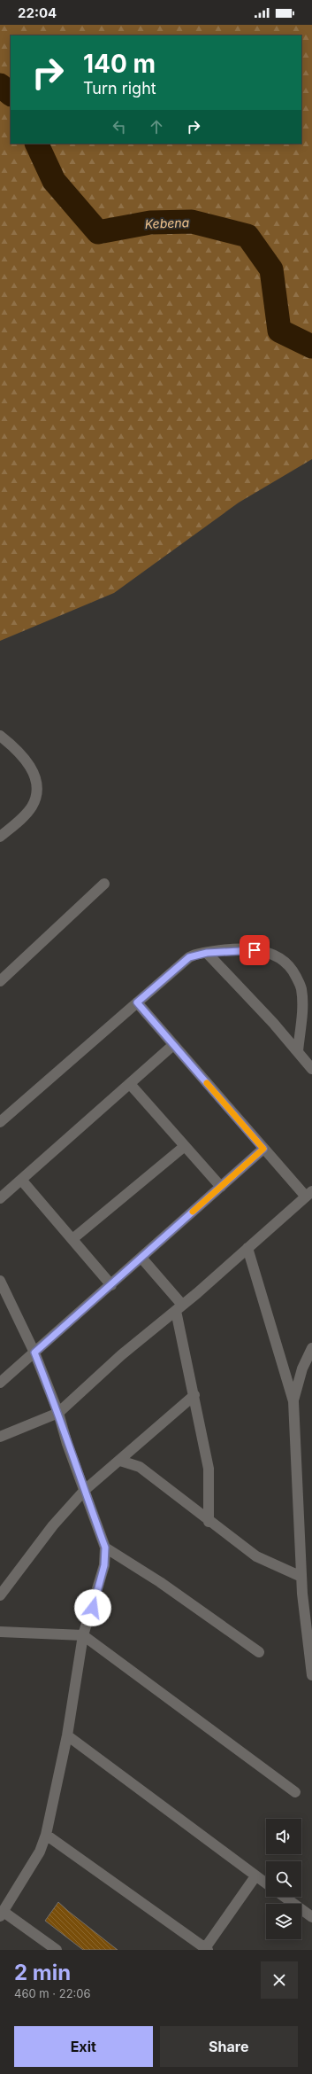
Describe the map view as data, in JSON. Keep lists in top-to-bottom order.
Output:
{
  "water": ["Kebena"],
  "page": {
    "status": "22:04",
    "turn": ["140 m", "Turn right"],
    "heading": ["2 min", "460 m · 22:06"],
    "buttons": ["Exit", "Share"]
  }
}
